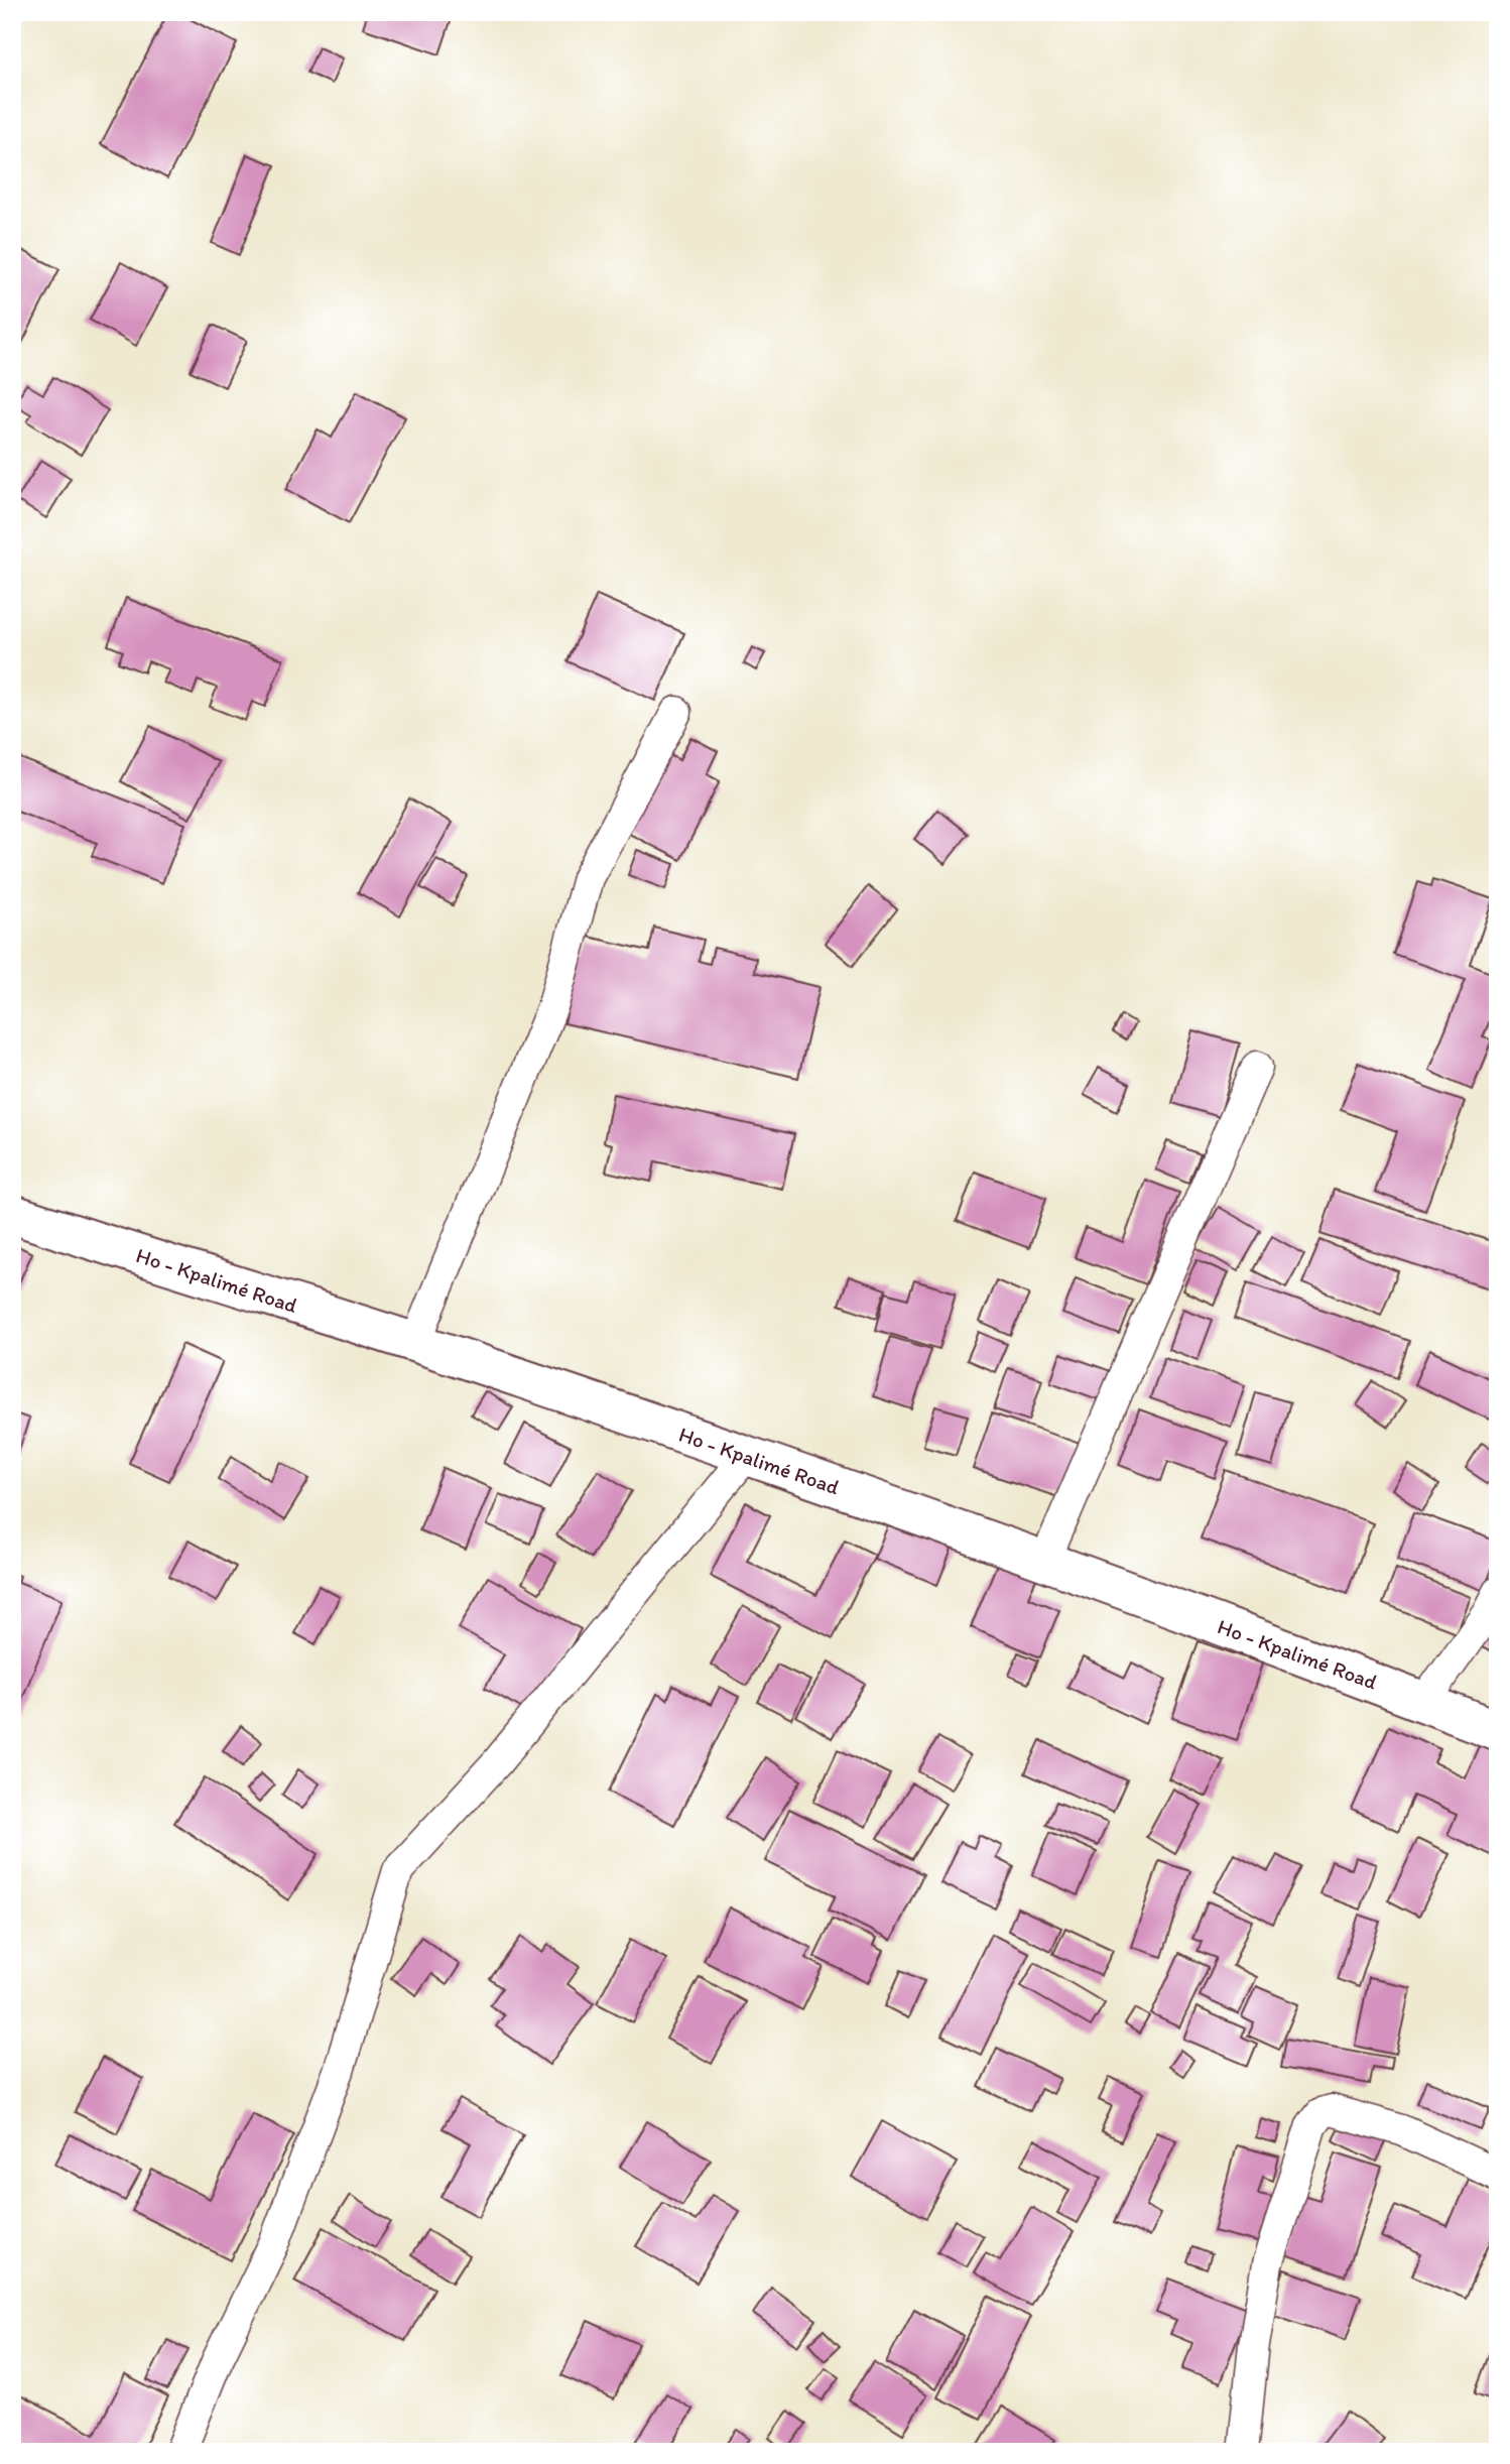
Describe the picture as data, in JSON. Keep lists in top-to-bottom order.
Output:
{
  "streets": {
    "main road": ["Ho - Kpalimé Road"]
  }
}
